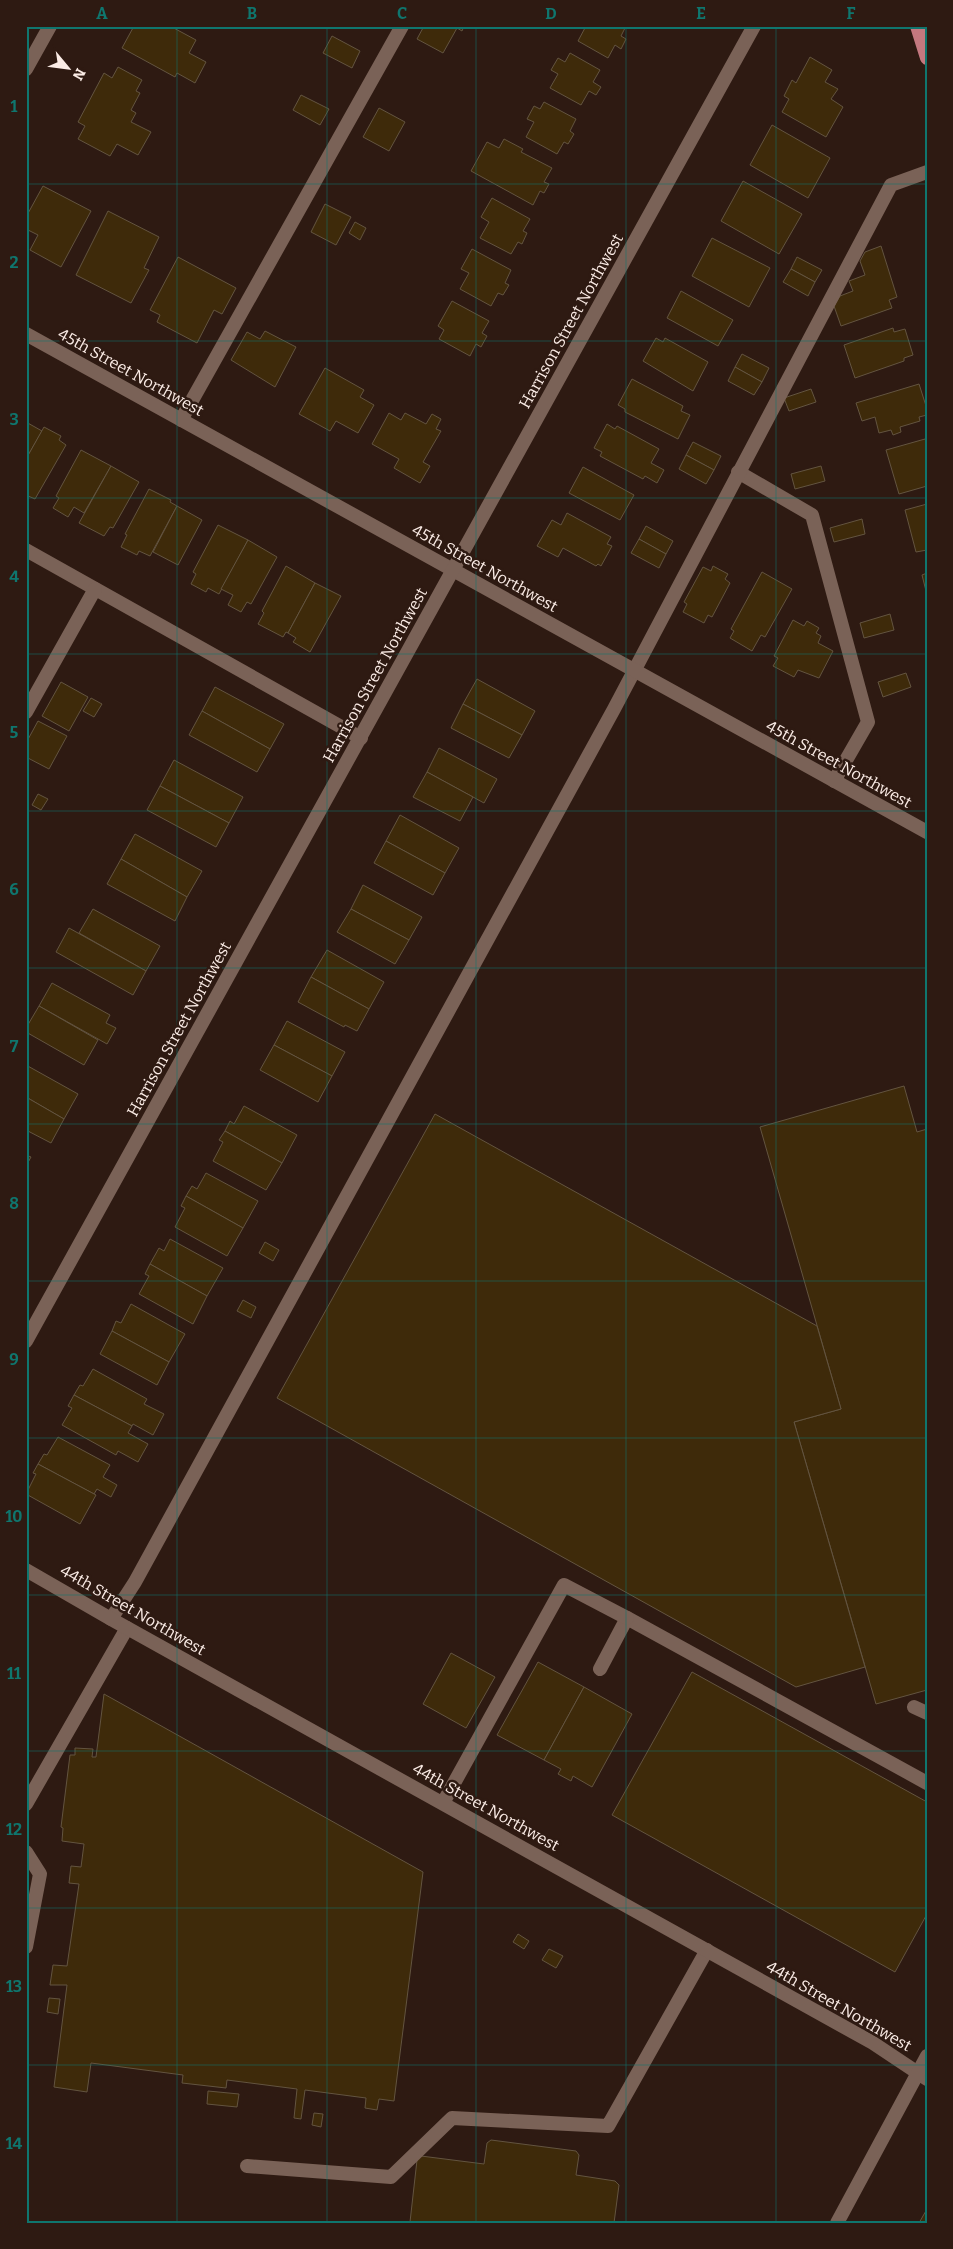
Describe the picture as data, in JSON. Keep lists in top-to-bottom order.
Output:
{
  "streets": {
    "street": ["Harrison Street Northwest", "45th Street Northwest", "44th Street Northwest"]
  },
  "crossings": [
    ["Harrison Street Northwest", "45th Street Northwest"]
  ],
  "north": "bottom right",
  "grid": {
    "columns": [
      "A",
      "B",
      "C",
      "D",
      "E",
      "F"
    ],
    "rows": [
      "1",
      "2",
      "3",
      "4",
      "5",
      "6",
      "7",
      "8",
      "9",
      "10",
      "11",
      "12",
      "13",
      "14"
    ]
  }
}
